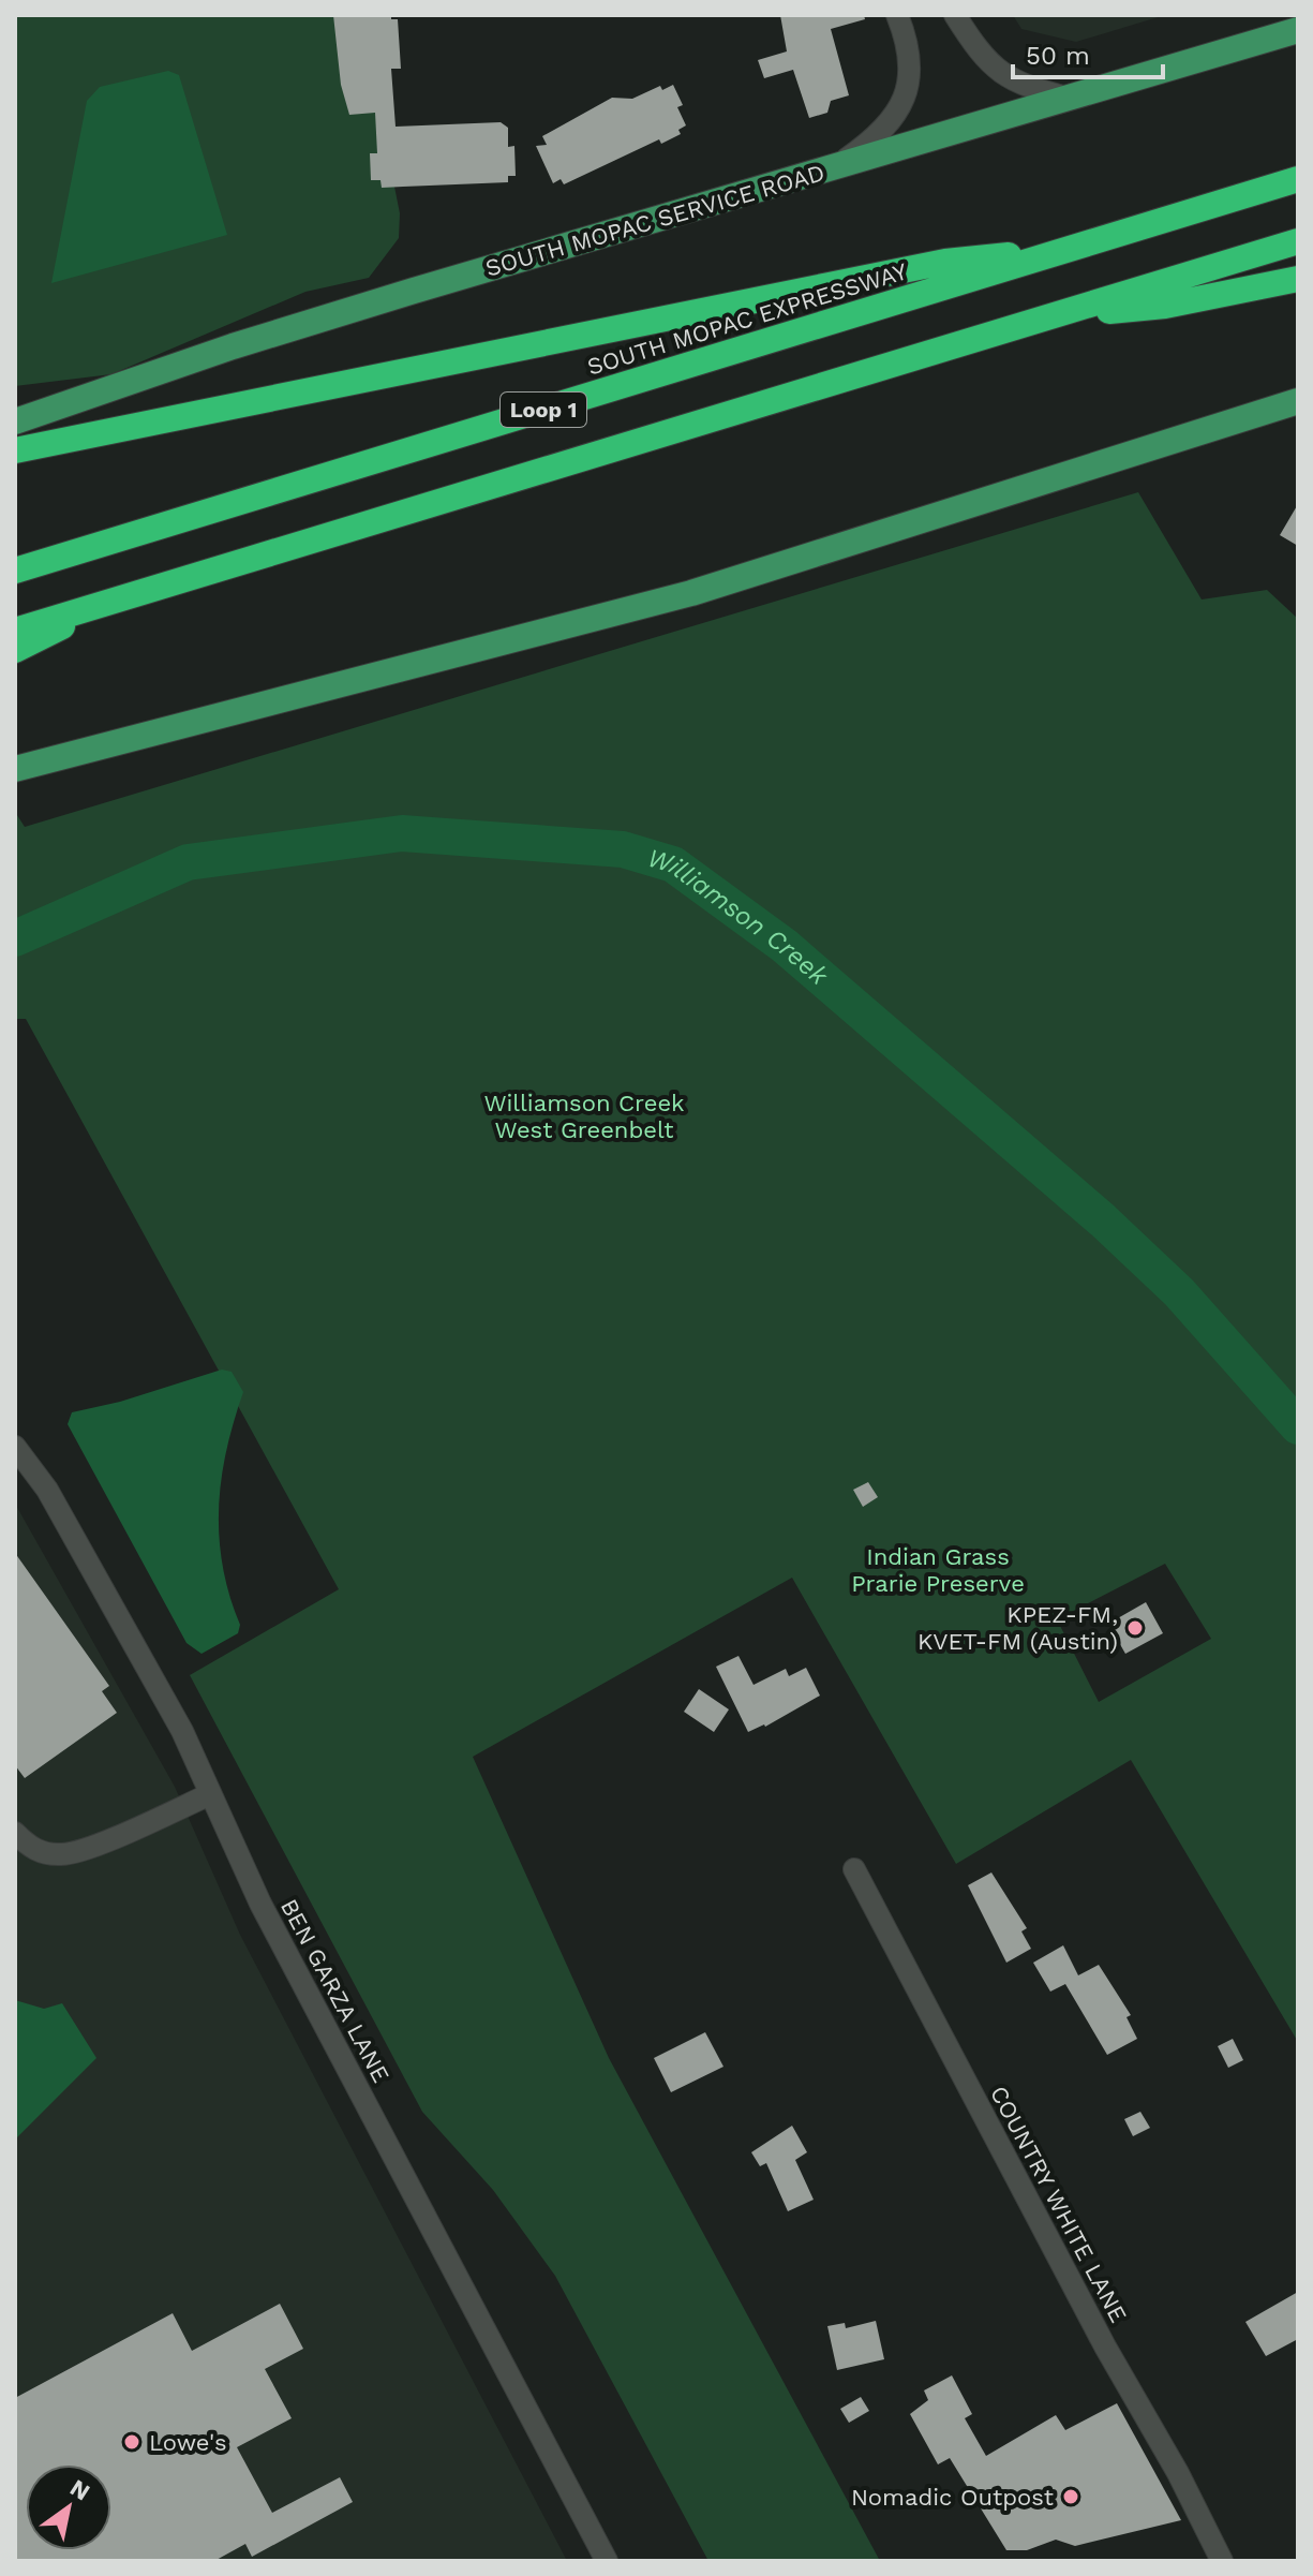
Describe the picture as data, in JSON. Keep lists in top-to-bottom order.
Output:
{
  "streets": {
    "highway": ["SOUTH MOPAC EXPRESSWAY", "Loop 1"],
    "main road": ["SOUTH MOPAC SERVICE ROAD"],
    "street": ["BEN GARZA LANE", "COUNTRY WHITE LANE"]
  },
  "water": ["Williamson Creek"],
  "parks": ["Williamson Creek West Greenbelt", "Indian Grass Prarie Preserve"],
  "places": ["KPEZ-FM, KVET-FM (Austin)", "Lowe's", "Nomadic Outpost"],
  "scale_bar": "50 m",
  "north": "top right"
}
